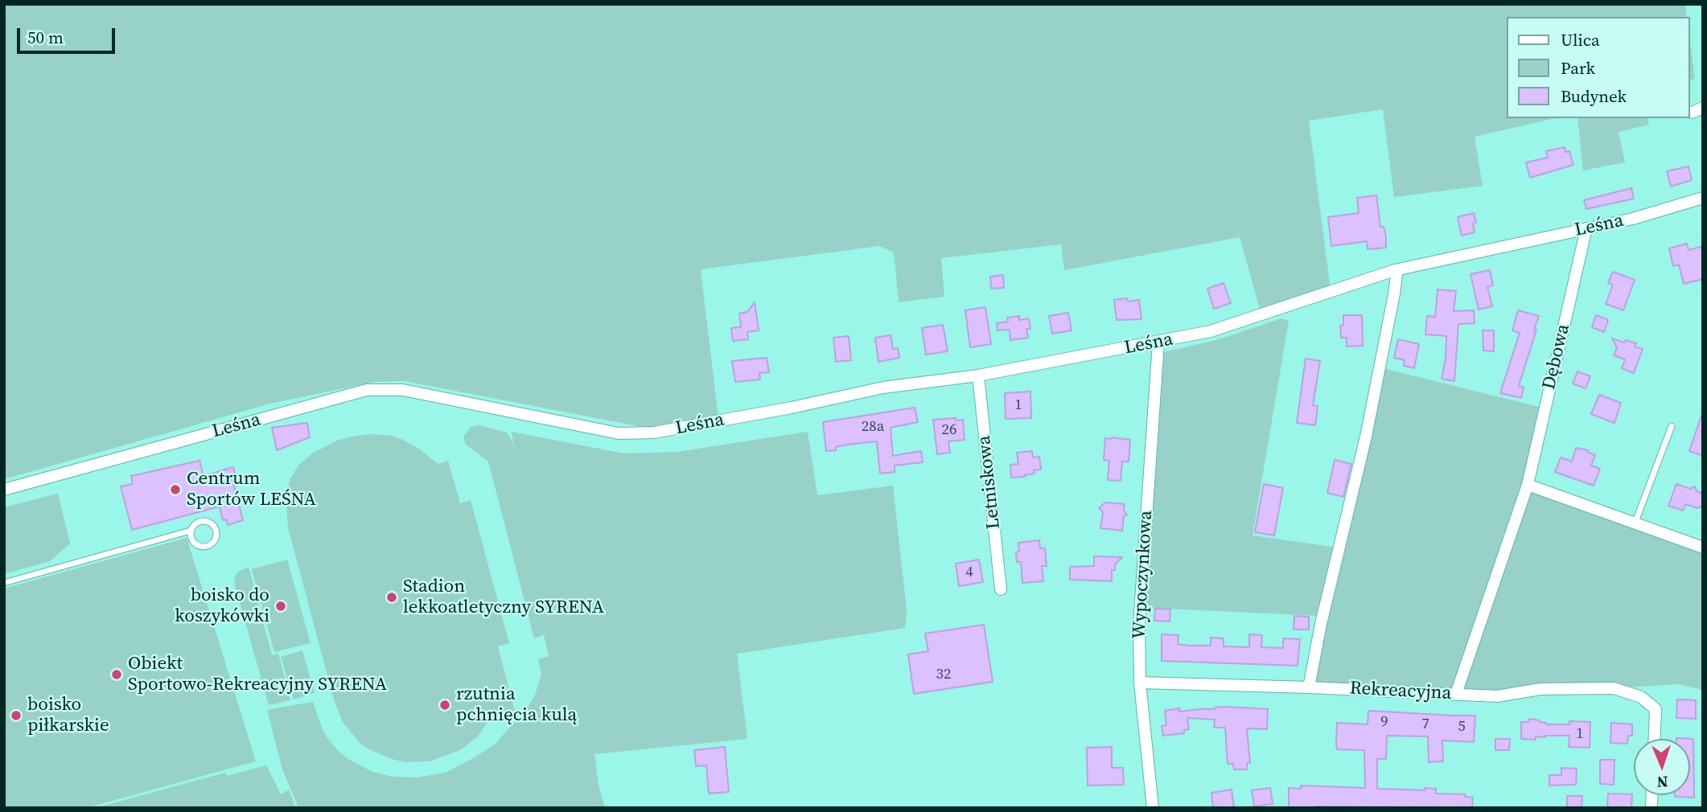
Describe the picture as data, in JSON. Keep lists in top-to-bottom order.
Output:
{
  "streets": {
    "street": [
      "Leśna",
      "Dębowa",
      "Letniskowa",
      "Wypoczynkowa",
      "Rekreacyjna"
    ]
  },
  "crossings": [
    ["Leśna", "Dębowa"],
    ["Leśna", "Letniskowa"],
    ["Leśna", "Wypoczynkowa"],
    ["Dębowa", "Rekreacyjna"],
    ["Wypoczynkowa", "Rekreacyjna"]
  ],
  "places": [
    "Centrum Sportów LEŚNA",
    "Stadion lekkoatletyczny SYRENA",
    "boisko do koszykówki",
    "Obiekt Sportowo-Rekreacyjny SYRENA",
    "rzutnia pchnięcia kulą",
    "boisko piłkarskie"
  ],
  "house_numbers": [
    "1",
    "28a",
    "26",
    "4",
    "32",
    "9",
    "7",
    "5",
    "1"
  ],
  "legend": ["Ulica", "Park", "Budynek"],
  "scale_bar": "50 m",
  "north": "bottom"
}
